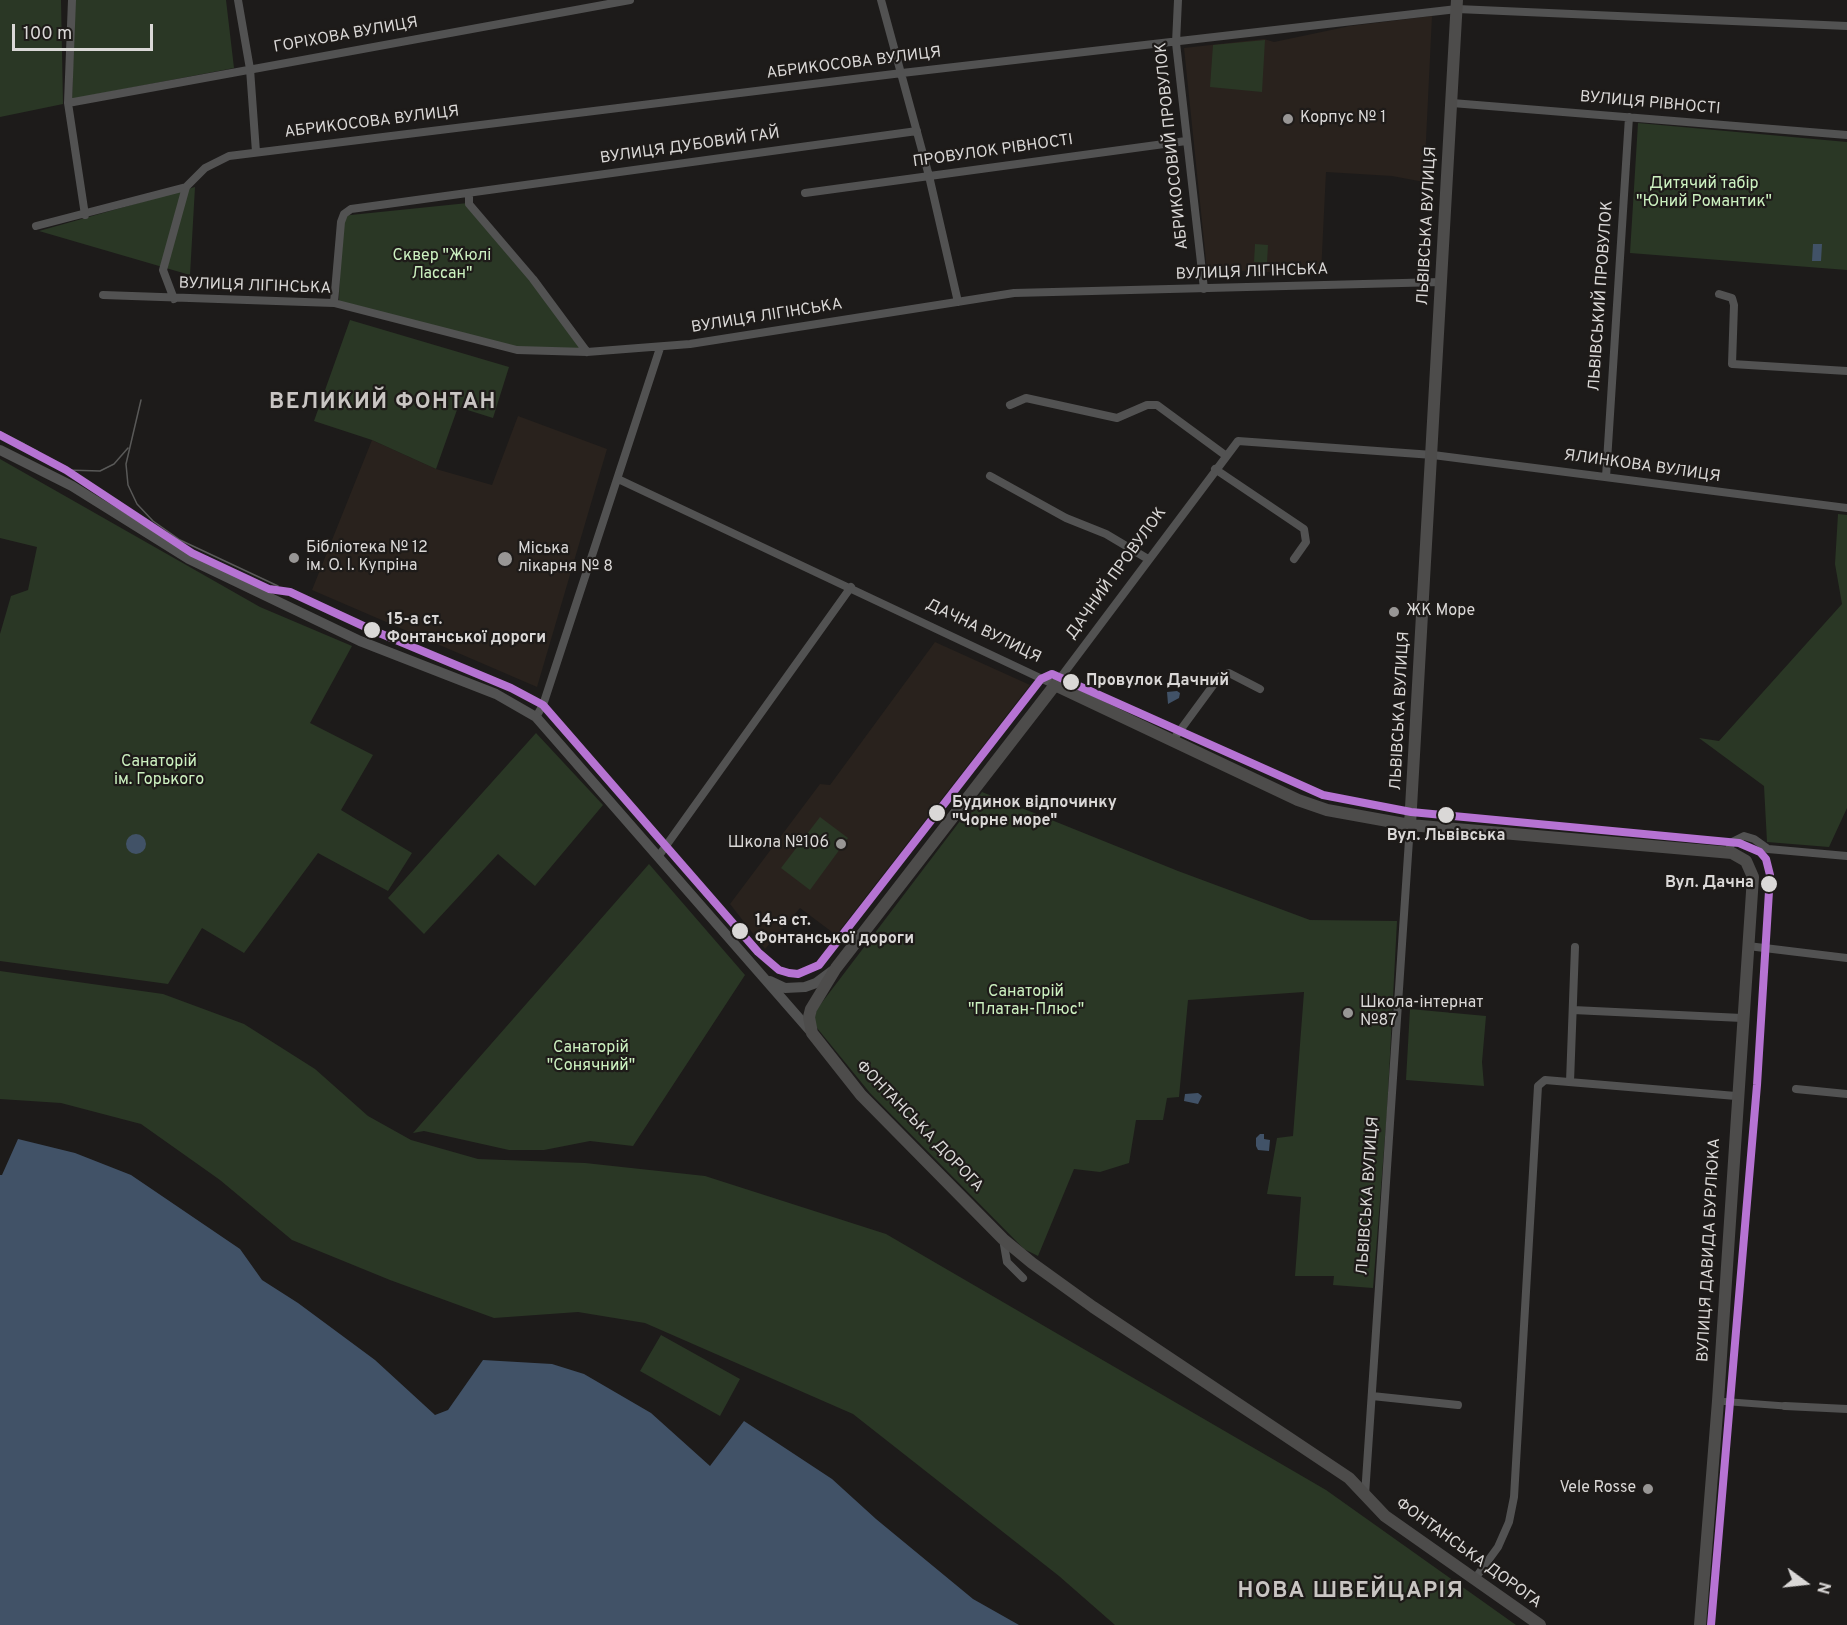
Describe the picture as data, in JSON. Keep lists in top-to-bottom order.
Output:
{
  "streets": {
    "main road": [
      "ЛЬВІВСЬКА ВУЛИЦЯ",
      "ДАЧНИЙ ПРОВУЛОК",
      "ДАЧНА ВУЛИЦЯ",
      "ФОНТАНСЬКА ДОРОГА",
      "ВУЛИЦЯ ДАВИДА БУРЛЮКА"
    ],
    "street": [
      "ГОРІХОВА ВУЛИЦЯ",
      "АБРИКОСОВА ВУЛИЦЯ",
      "ВУЛИЦЯ РІВНОСТІ",
      "АБРИКОСОВИЙ ПРОВУЛОК",
      "ВУЛИЦЯ ДУБОВИЙ ГАЙ",
      "ПРОВУЛОК РІВНОСТІ",
      "ВУЛИЦЯ ЛІГІНСЬКА",
      "ЛЬВІВСЬКИЙ ПРОВУЛОК",
      "ЯЛИНКОВА ВУЛИЦЯ"
    ]
  },
  "crossings": [
    ["АБРИКОСОВА ВУЛИЦЯ", "АБРИКОСОВИЙ ПРОВУЛОК"],
    ["АБРИКОСОВА ВУЛИЦЯ", "ЛЬВІВСЬКА ВУЛИЦЯ"],
    ["ВУЛИЦЯ РІВНОСТІ", "ЛЬВІВСЬКА ВУЛИЦЯ"],
    ["ВУЛИЦЯ РІВНОСТІ", "ЛЬВІВСЬКИЙ ПРОВУЛОК"],
    ["АБРИКОСОВИЙ ПРОВУЛОК", "ПРОВУЛОК РІВНОСТІ"],
    ["АБРИКОСОВИЙ ПРОВУЛОК", "ВУЛИЦЯ ЛІГІНСЬКА"],
    ["ВУЛИЦЯ ДУБОВИЙ ГАЙ", "ВУЛИЦЯ ЛІГІНСЬКА"],
    ["ЛЬВІВСЬКА ВУЛИЦЯ", "ВУЛИЦЯ ЛІГІНСЬКА"],
    ["ЛЬВІВСЬКА ВУЛИЦЯ", "ЯЛИНКОВА ВУЛИЦЯ"],
    ["ЛЬВІВСЬКА ВУЛИЦЯ", "ДАЧНИЙ ПРОВУЛОК"],
    ["ЛЬВІВСЬКА ВУЛИЦЯ", "ДАЧНА ВУЛИЦЯ"],
    ["ЛЬВІВСЬКА ВУЛИЦЯ", "ФОНТАНСЬКА ДОРОГА"],
    ["ЛЬВІВСЬКИЙ ПРОВУЛОК", "ЯЛИНКОВА ВУЛИЦЯ"],
    ["ЯЛИНКОВА ВУЛИЦЯ", "ДАЧНИЙ ПРОВУЛОК"],
    ["ДАЧНИЙ ПРОВУЛОК", "ДАЧНА ВУЛИЦЯ"],
    ["ДАЧНИЙ ПРОВУЛОК", "ФОНТАНСЬКА ДОРОГА"],
    ["ДАЧНА ВУЛИЦЯ", "ВУЛИЦЯ ДАВИДА БУРЛЮКА"]
  ],
  "districts": ["ВЕЛИКИЙ ФОНТАН", "НОВА ШВЕЙЦАРІЯ"],
  "parks": [
    "Дитячий табір \"Юний Романтик\"",
    "Сквер \"Жюлі Лассан\"",
    "Cанаторій ім. Горького",
    "Санаторій \"Платан-Плюс\"",
    "Санаторій \"Сонячний\""
  ],
  "places": [
    "Корпус № 1",
    "Бібліотека № 12 ім. О. І. Купріна",
    "Міська лікарня № 8",
    "ЖК Море",
    "15-а ст. Фонтанської дороги",
    "Провулок Дачний",
    "Будинок відпочинку \"Чорне море\"",
    "Вул. Львівська",
    "Школа №106",
    "Вул. Дачна",
    "14-а ст. Фонтанської дороги",
    "Школа-інтернат №87",
    "Vele Rosse"
  ],
  "scale_bar": "100 m",
  "north": "right"
}
